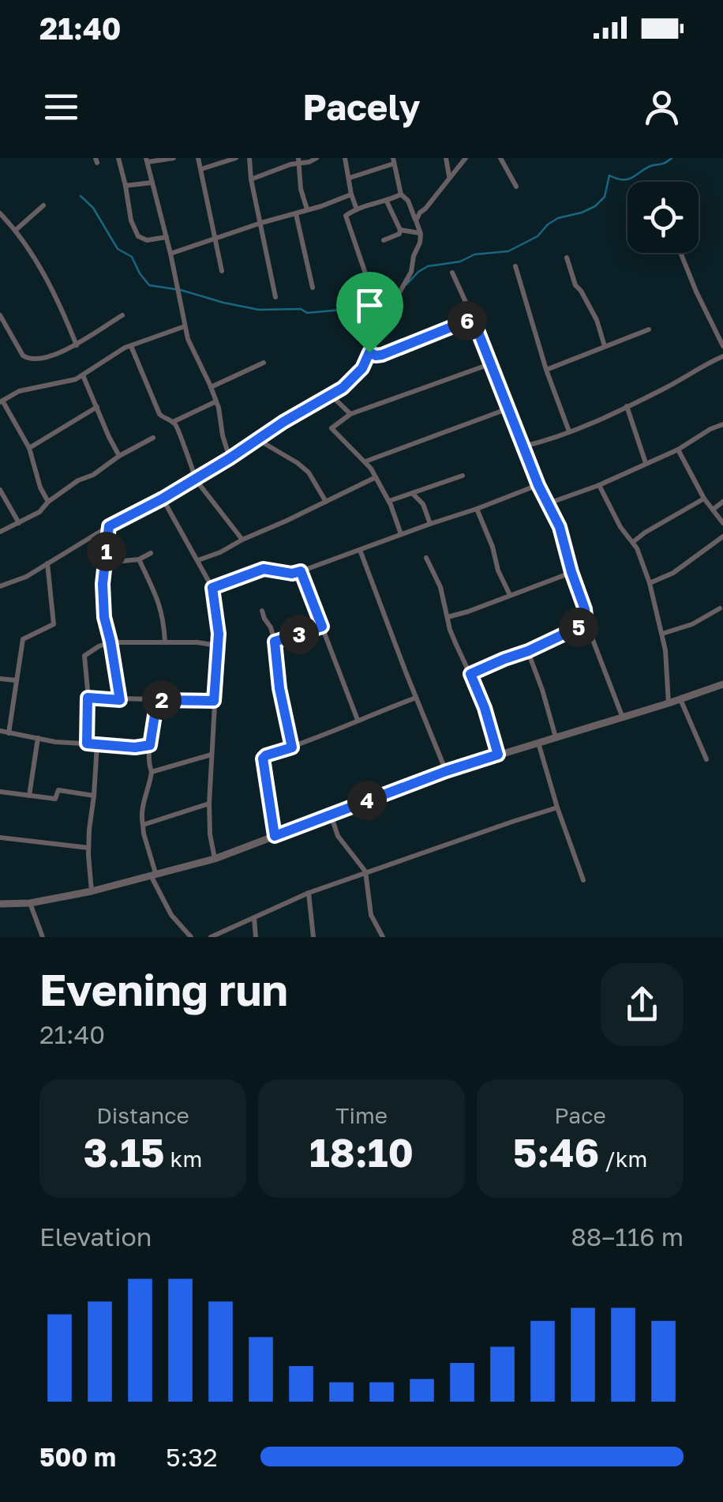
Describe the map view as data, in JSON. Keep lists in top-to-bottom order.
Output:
{
  "page": {
    "status": "21:40",
    "header": "Pacely",
    "pins": [
      "6",
      "1",
      "5",
      "3",
      "2",
      "4"
    ],
    "heading": ["Evening run", "21:40"],
    "stats": [
      ["Distance", "3.15 km"],
      ["Time", "18:10"],
      ["Pace", "5:46 /km"]
    ],
    "chart": ["Elevation", "88–116 m"],
    "list": [
      {
        "name": "500 m",
        "note": "5:32"
      }
    ]
  }
}
